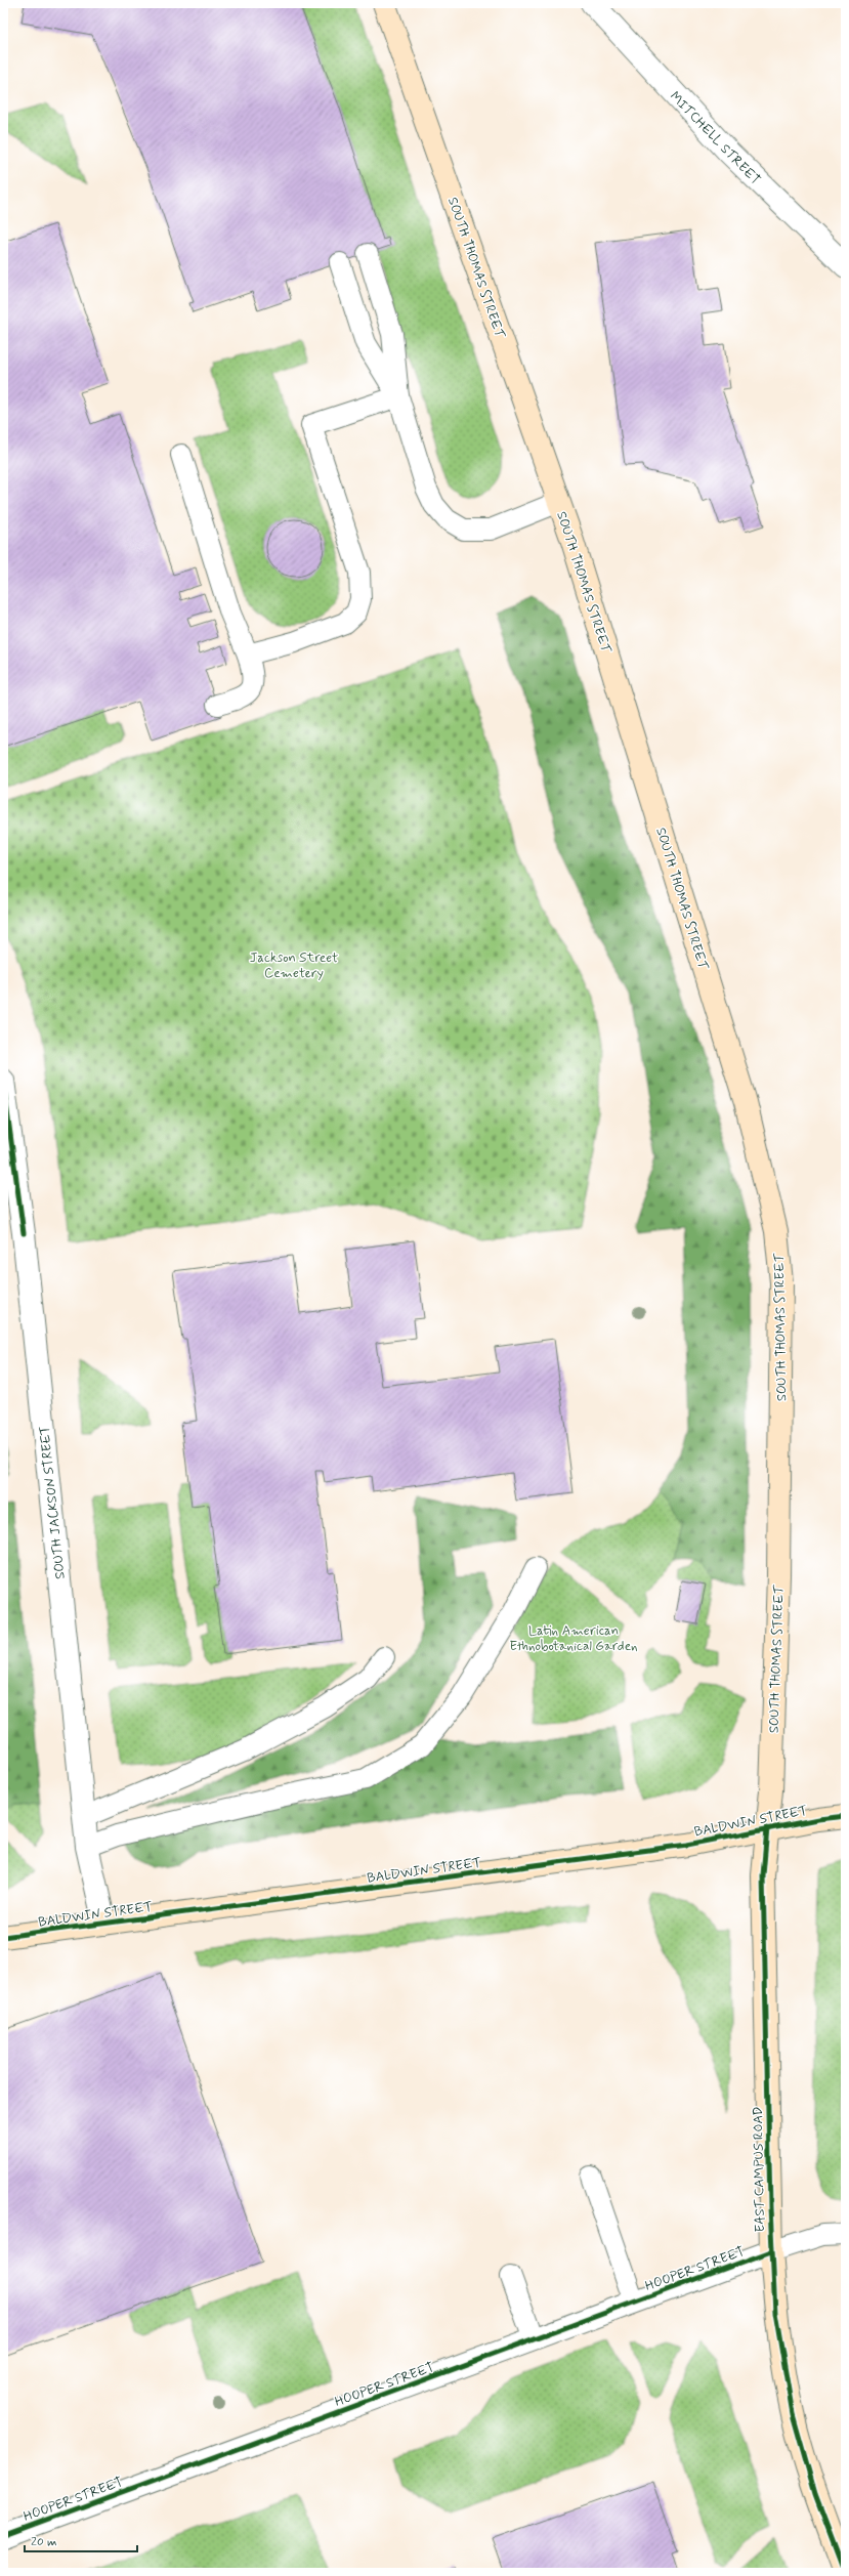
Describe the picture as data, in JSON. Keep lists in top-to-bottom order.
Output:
{
  "streets": {
    "main road": ["SOUTH THOMAS STREET", "BALDWIN STREET", "EAST CAMPUS ROAD"],
    "street": ["MITCHELL STREET", "SOUTH JACKSON STREET", "HOOPER STREET"]
  },
  "crossings": [
    ["SOUTH THOMAS STREET", "BALDWIN STREET"],
    ["SOUTH THOMAS STREET", "EAST CAMPUS ROAD"],
    ["SOUTH JACKSON STREET", "BALDWIN STREET"],
    ["BALDWIN STREET", "EAST CAMPUS ROAD"],
    ["EAST CAMPUS ROAD", "HOOPER STREET"]
  ],
  "parks": ["Jackson Street Cemetery", "Latin American Ethnobotanical Garden"],
  "scale_bar": "20 m"
}
